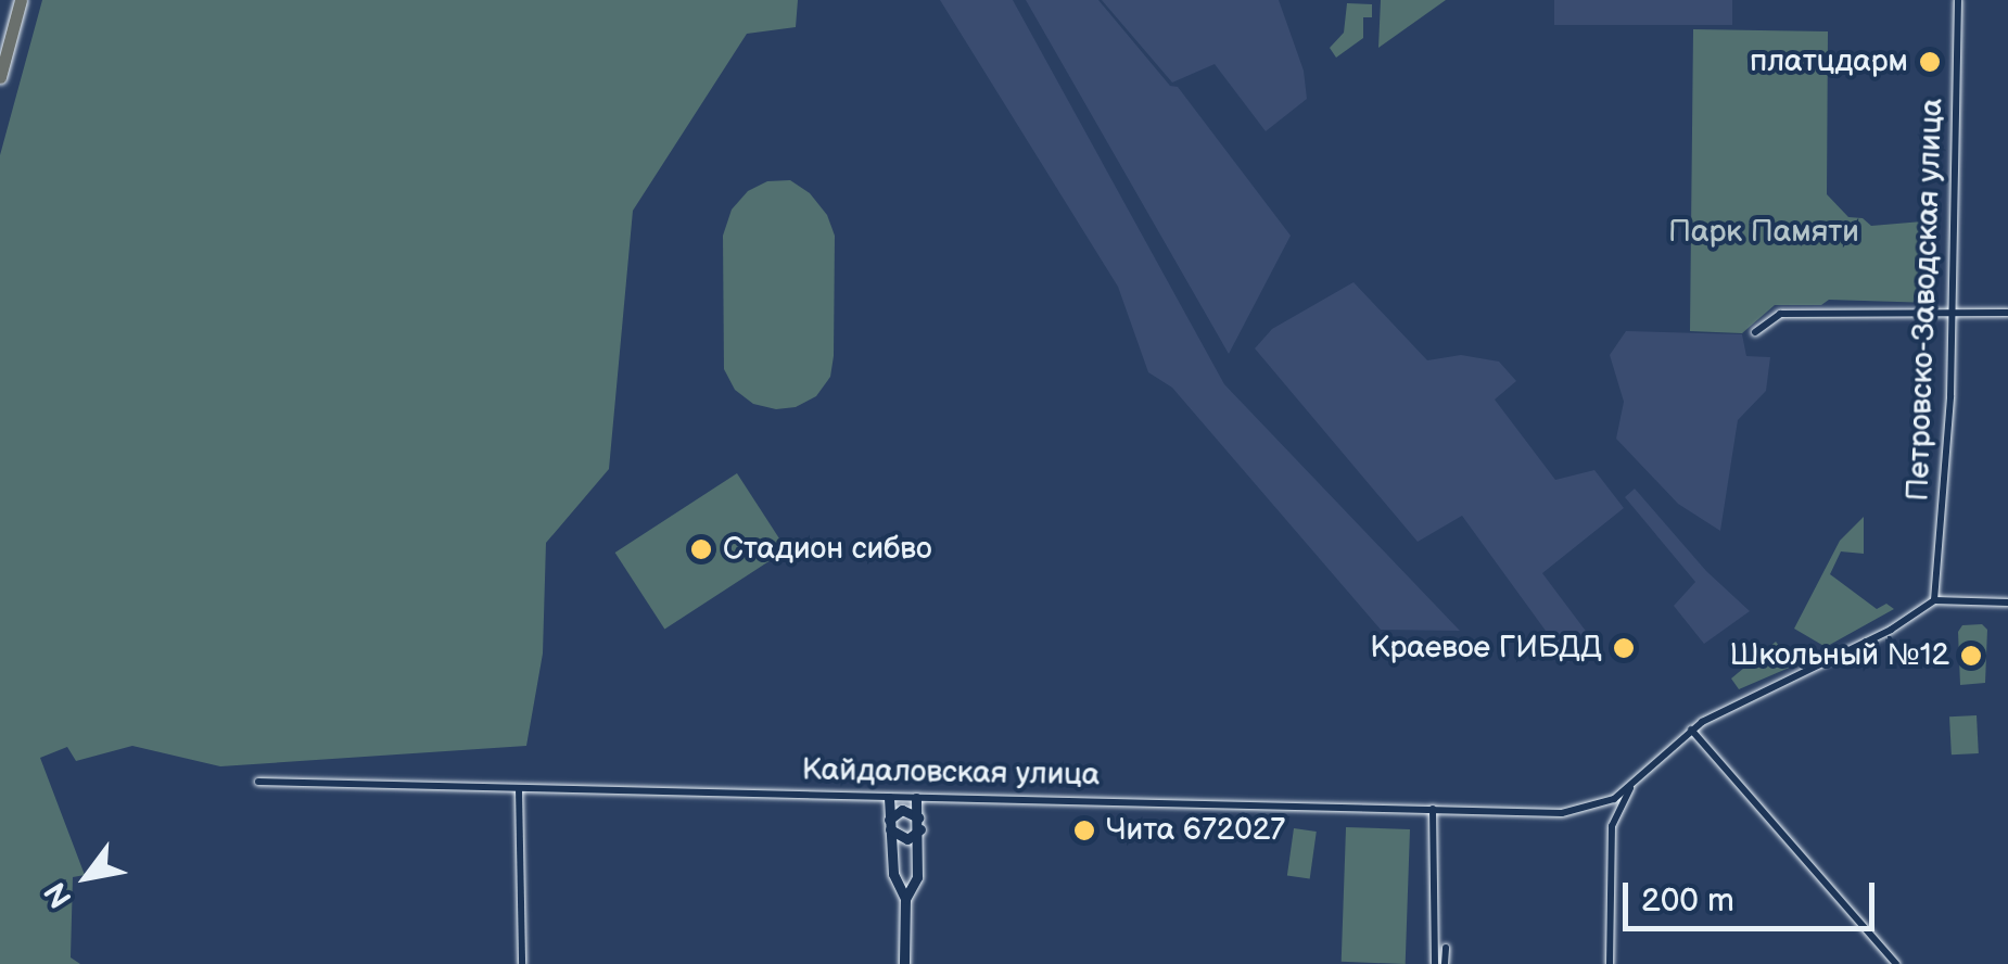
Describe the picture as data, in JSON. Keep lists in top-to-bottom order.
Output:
{
  "streets": {
    "street": ["Петровско-Заводская улица", "Кайдаловская улица"]
  },
  "parks": ["Парк Памяти"],
  "places": [
    "платцдарм",
    "Стадион сибво",
    "Краевое ГИБДД",
    "Школьный №12",
    "Чита 672027"
  ],
  "scale_bar": "200 m",
  "north": "bottom left"
}
